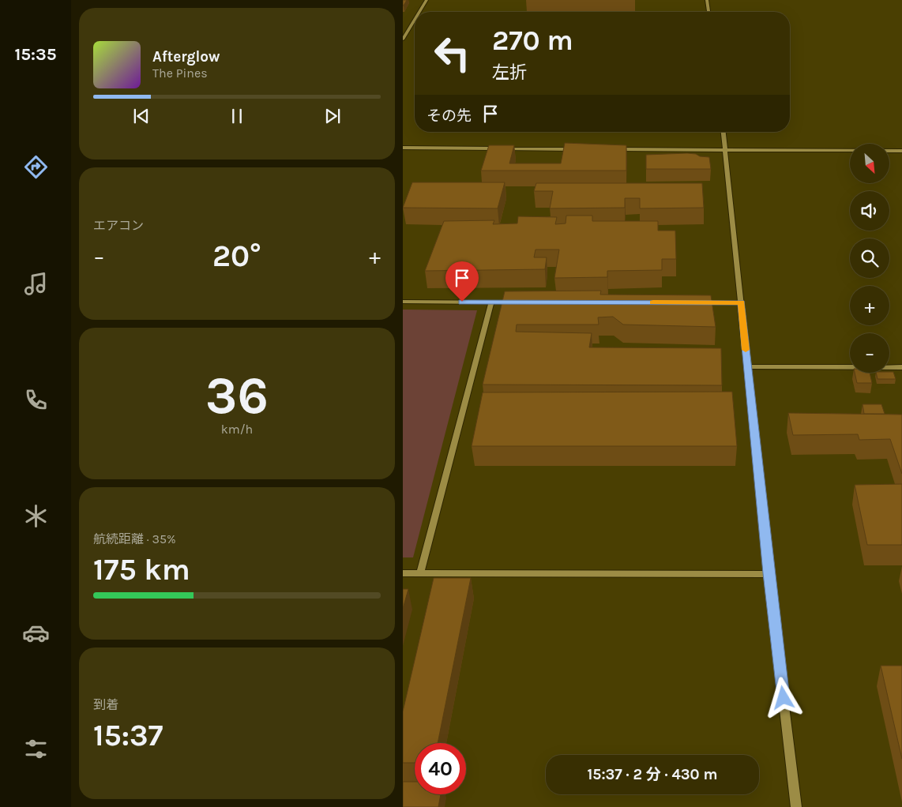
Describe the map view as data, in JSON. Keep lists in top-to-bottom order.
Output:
{
  "north": "bottom right",
  "page": {
    "tabs": "15:35",
    "turn": ["270 m", "左折"],
    "song": ["Afterglow", "The Pines"],
    "then": "その先",
    "map_buttons": ["+", "−"],
    "tile": [
      "エアコン",
      ["36", "km/h"],
      ["航続距離 · 35%", "175 km"],
      ["到着", "15:37"]
    ],
    "heat": ["−", "20°", "+"],
    "limit": "40",
    "trip": "15:37 · 2 分 · 430 m"
  }
}
